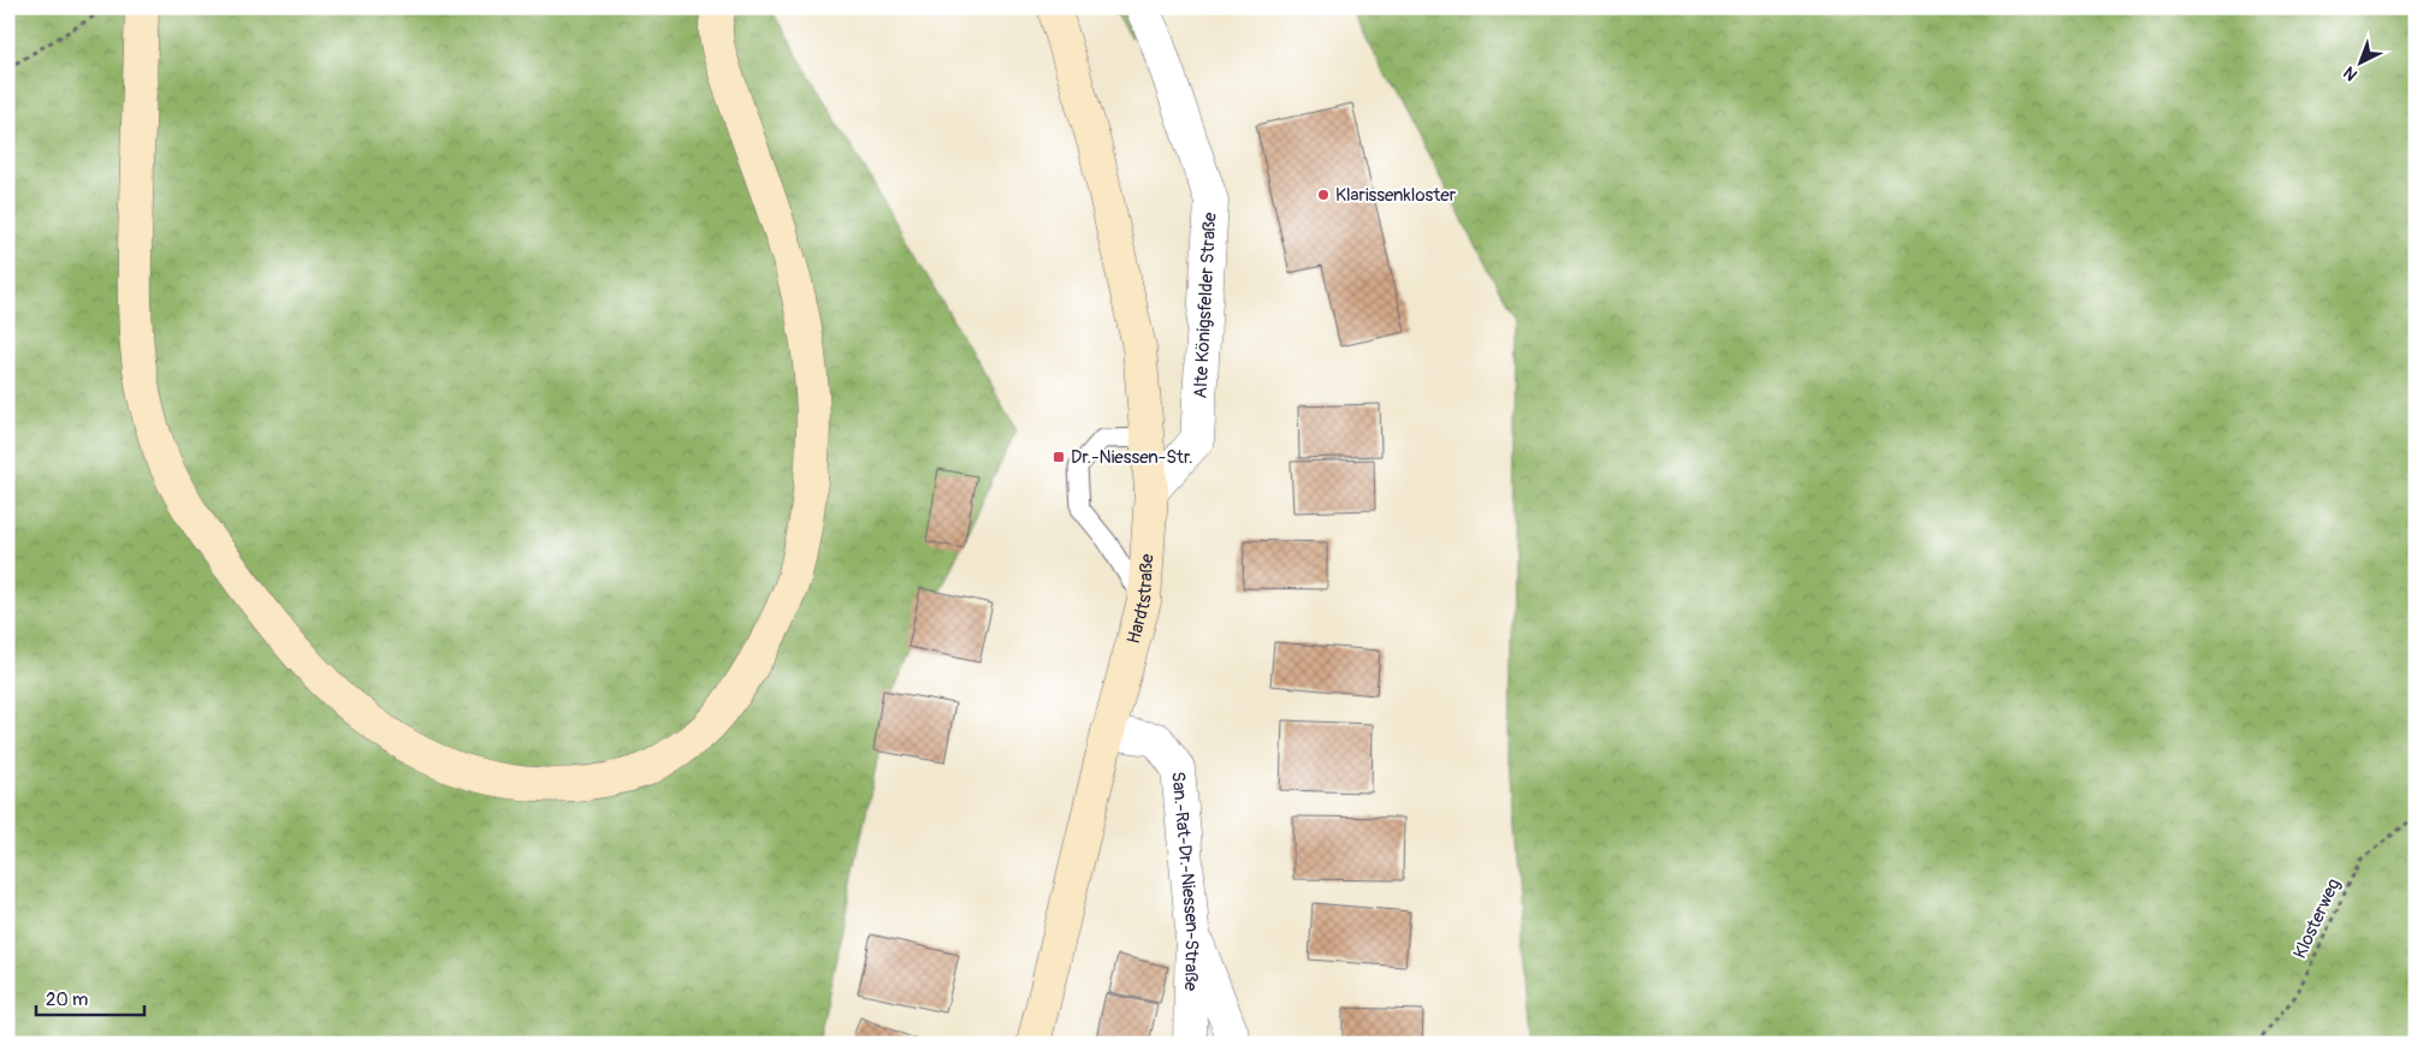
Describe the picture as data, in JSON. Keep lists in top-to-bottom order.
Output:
{
  "streets": {
    "main road": ["Hardtstraße"],
    "street": ["Alte Königsfelder Straße", "San.-Rat-Dr.-Niessen-Straße"],
    "path": ["Klosterweg"]
  },
  "crossings": [
    ["Alte Königsfelder Straße", "Hardtstraße"],
    ["Hardtstraße", "San.-Rat-Dr.-Niessen-Straße"]
  ],
  "places": {
    "other": ["Klarissenkloster"],
    "transit": ["Dr.-Niessen-Str."]
  },
  "scale_bar": "20 m",
  "north": "bottom left"
}
